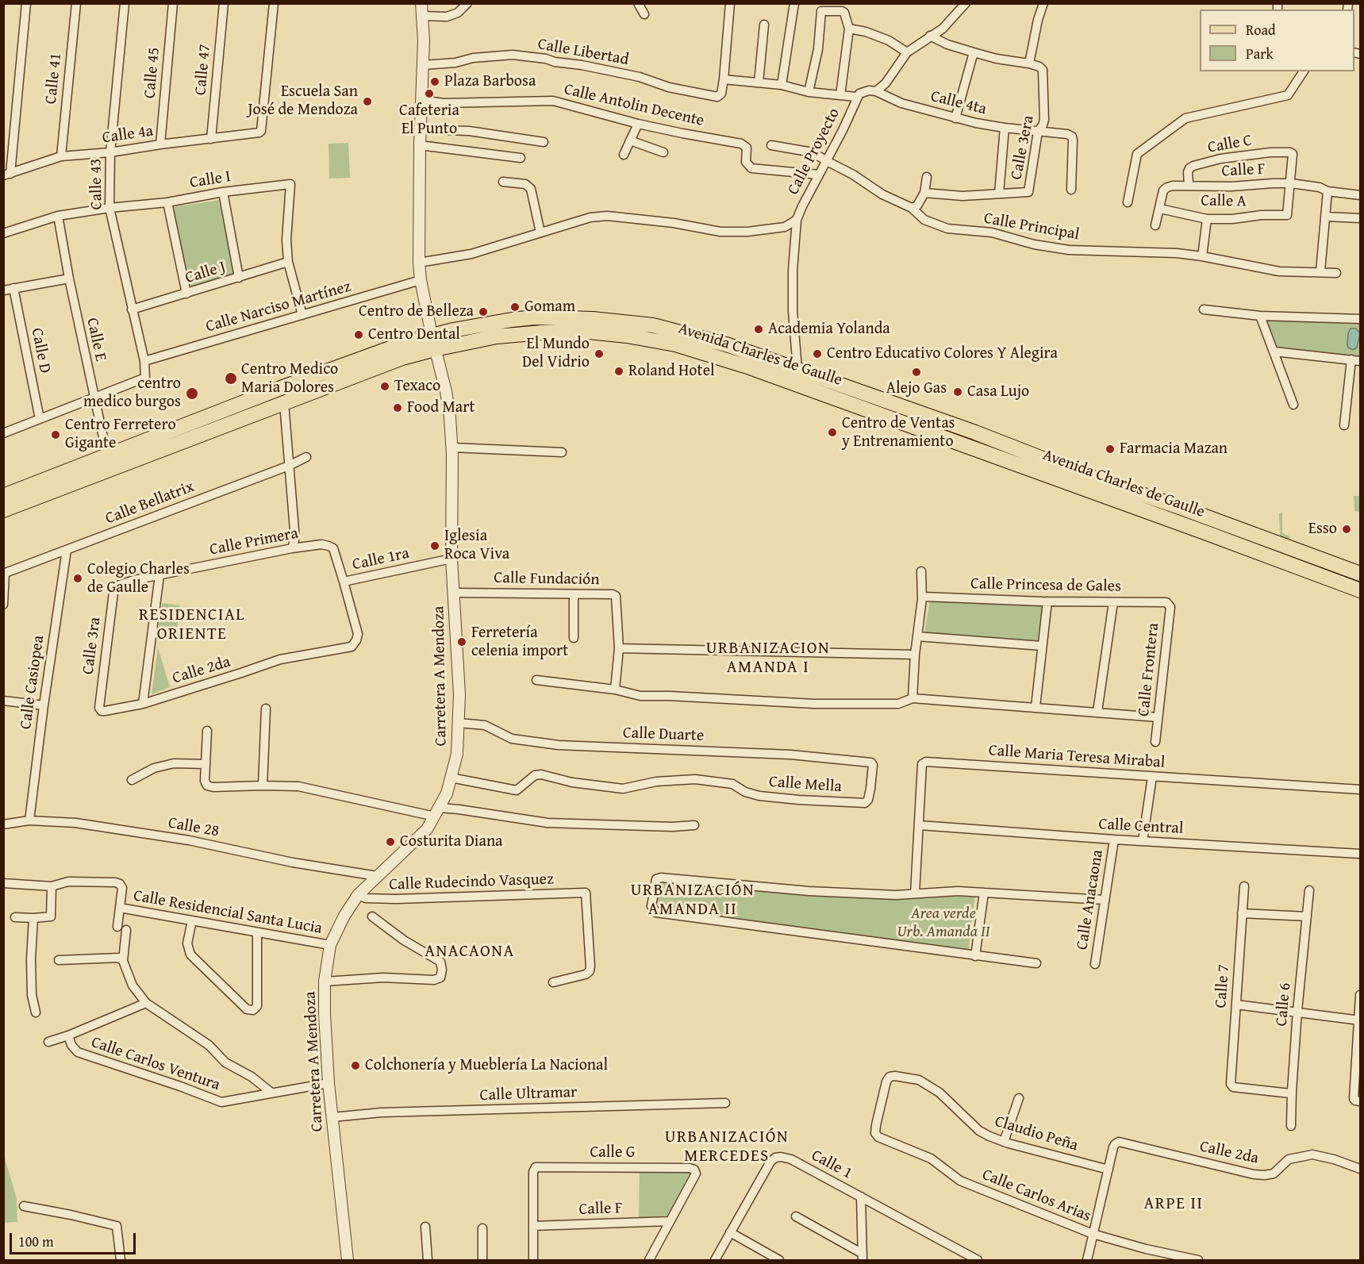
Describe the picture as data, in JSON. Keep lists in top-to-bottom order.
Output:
{
  "streets": {
    "main road": ["Avenida Charles de Gaulle"],
    "street": [
      "Calle Libertad",
      "Calle 47",
      "Calle 45",
      "Calle 41",
      "Calle 4ta",
      "Calle Antolin Decente",
      "Calle 4a",
      "Calle C",
      "Calle 3era",
      "Calle Proyecto",
      "Calle F",
      "Calle I",
      "Calle 43",
      "Calle A",
      "Calle Principal",
      "Calle J",
      "Calle Narciso Martínez",
      "Calle E",
      "Calle D",
      "Calle Bellatrix",
      "Calle Primera",
      "Calle 1ra",
      "Calle Fundación",
      "Calle Princesa de Gales",
      "Calle 3ra",
      "Calle Frontera",
      "Calle 2da",
      "Carretera A Mendoza",
      "Calle Casiopea",
      "Calle Duarte",
      "Calle Maria Teresa Mirabal",
      "Calle Mella",
      "Calle Central",
      "Calle 28",
      "Calle Rudecindo Vasquez",
      "Calle Anacaona",
      "Calle Residencial Santa Lucia",
      "Calle 7",
      "Calle 6",
      "Calle Carlos Ventura",
      "Calle Ultramar",
      "Claudio Peña",
      "Calle G",
      "Calle 1",
      "Calle Carlos Arias"
    ]
  },
  "crossings": [
    ["Calle Libertad", "Carretera A Mendoza"],
    ["Calle 47", "Calle 4a"],
    ["Calle 45", "Calle 4a"],
    ["Calle 41", "Calle 4a"],
    ["Calle 4ta", "Calle 3era"],
    ["Calle 4ta", "Calle Proyecto"],
    ["Calle Antolin Decente", "Calle Proyecto"],
    ["Calle Antolin Decente", "Carretera A Mendoza"],
    ["Calle 4a", "Calle 43"],
    ["Calle C", "Calle F"],
    ["Calle C", "Calle A"],
    ["Calle Proyecto", "Calle Principal"],
    ["Calle Proyecto", "Avenida Charles de Gaulle"],
    ["Calle F", "Calle A"],
    ["Calle F", "Calle G"],
    ["Calle I", "Calle 43"],
    ["Calle I", "Calle J"],
    ["Calle I", "Calle Narciso Martínez"],
    ["Calle I", "Calle E"],
    ["Calle 43", "Calle J"],
    ["Calle 43", "Calle Narciso Martínez"],
    ["Calle Narciso Martínez", "Carretera A Mendoza"],
    ["Calle E", "Avenida Charles de Gaulle"],
    ["Avenida Charles de Gaulle", "Carretera A Mendoza"],
    ["Calle Bellatrix", "Calle Casiopea"],
    ["Calle Primera", "Calle 1ra"],
    ["Calle Primera", "Calle 3ra"],
    ["Calle Primera", "Calle 2da"],
    ["Calle 1ra", "Calle 2da"],
    ["Calle 1ra", "Carretera A Mendoza"],
    ["Calle Fundación", "Carretera A Mendoza"],
    ["Calle Princesa de Gales", "Calle Frontera"],
    ["Calle 3ra", "Calle 2da"],
    ["Calle 2da", "Claudio Peña"],
    ["Carretera A Mendoza", "Calle Duarte"],
    ["Carretera A Mendoza", "Calle Mella"],
    ["Carretera A Mendoza", "Calle 28"],
    ["Carretera A Mendoza", "Calle Rudecindo Vasquez"],
    ["Carretera A Mendoza", "Calle Residencial Santa Lucia"],
    ["Carretera A Mendoza", "Calle Carlos Ventura"],
    ["Carretera A Mendoza", "Calle Ultramar"],
    ["Calle Casiopea", "Calle 28"],
    ["Calle Duarte", "Calle Mella"],
    ["Calle Maria Teresa Mirabal", "Calle Central"],
    ["Calle Central", "Calle Anacaona"],
    ["Calle 7", "Calle 6"],
    ["Claudio Peña", "Calle Carlos Arias"]
  ],
  "districts": [
    "RESIDENCIAL ORIENTE",
    "URBANIZACION AMANDA I",
    "URBANIZACIÓN AMANDA II",
    "ANACAONA",
    "URBANIZACIÓN MERCEDES",
    "ARPE II"
  ],
  "parks": ["Area verde Urb. Amanda II"],
  "places": [
    "Plaza Barbosa",
    "Cafeteria El Punto",
    "Escuela San José de Mendoza",
    "Gomam",
    "Centro de Belleza",
    "Academia Yolanda",
    "Centro Dental",
    "El Mundo Del Vidrio",
    "Centro Educativo Colores Y Alegira",
    "Roland Hotel",
    "Alejo Gas",
    "Centro Medico Maria Dolores",
    "Texaco",
    "Casa Lujo",
    "centro medico burgos",
    "Food Mart",
    "Centro de Ventas y Entrenamiento",
    "Centro Ferretero Gigante",
    "Farmacia Mazan",
    "Esso",
    "Iglesia Roca Viva",
    "Colegio Charles de Gaulle",
    "Ferretería celenia import",
    "Costurita Diana",
    "Colchonería y Mueblería La Nacional"
  ],
  "legend": ["Road", "Park"],
  "scale_bar": "100 m"
}
